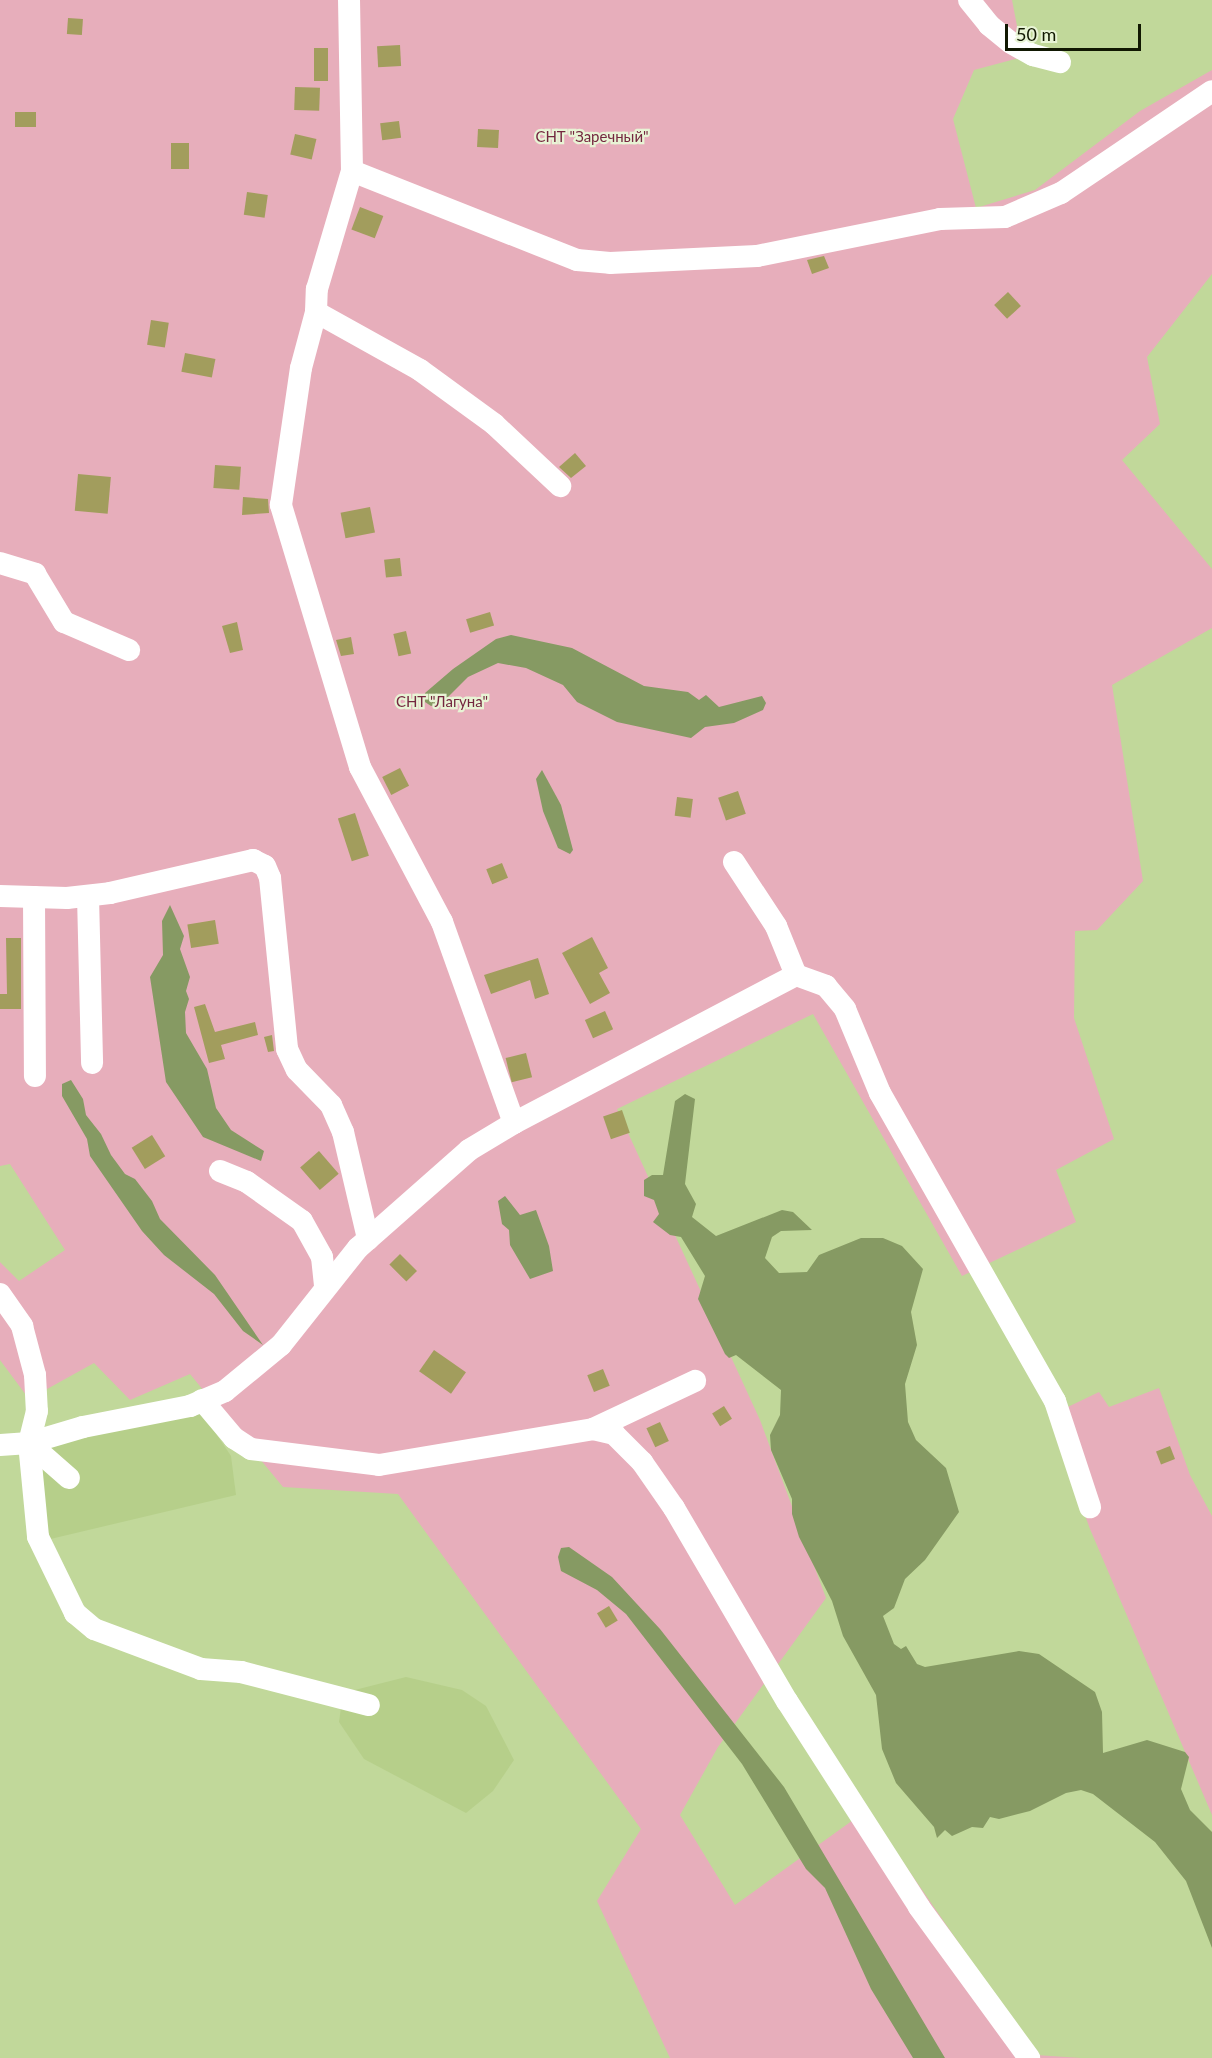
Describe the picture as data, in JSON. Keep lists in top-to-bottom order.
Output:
{
  "parks": ["СНТ \"Заречный\"", "СНТ \"Лагуна\""],
  "scale_bar": "50 m"
}
